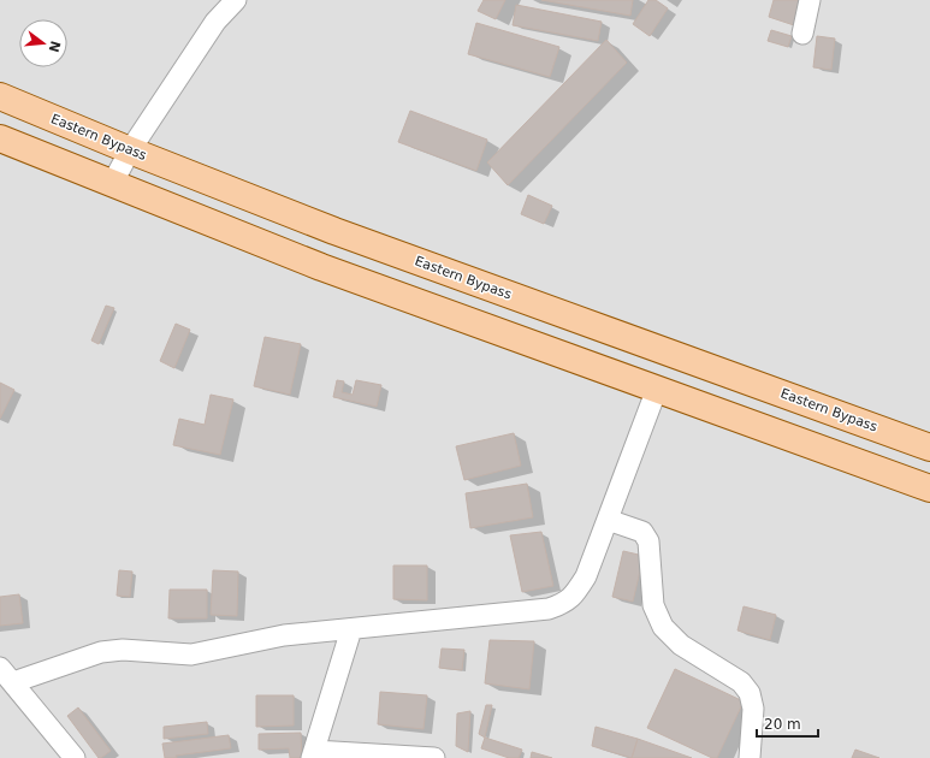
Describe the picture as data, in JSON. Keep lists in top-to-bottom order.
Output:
{
  "streets": {
    "main road": ["Eastern Bypass"]
  },
  "scale_bar": "20 m",
  "north": "right"
}
